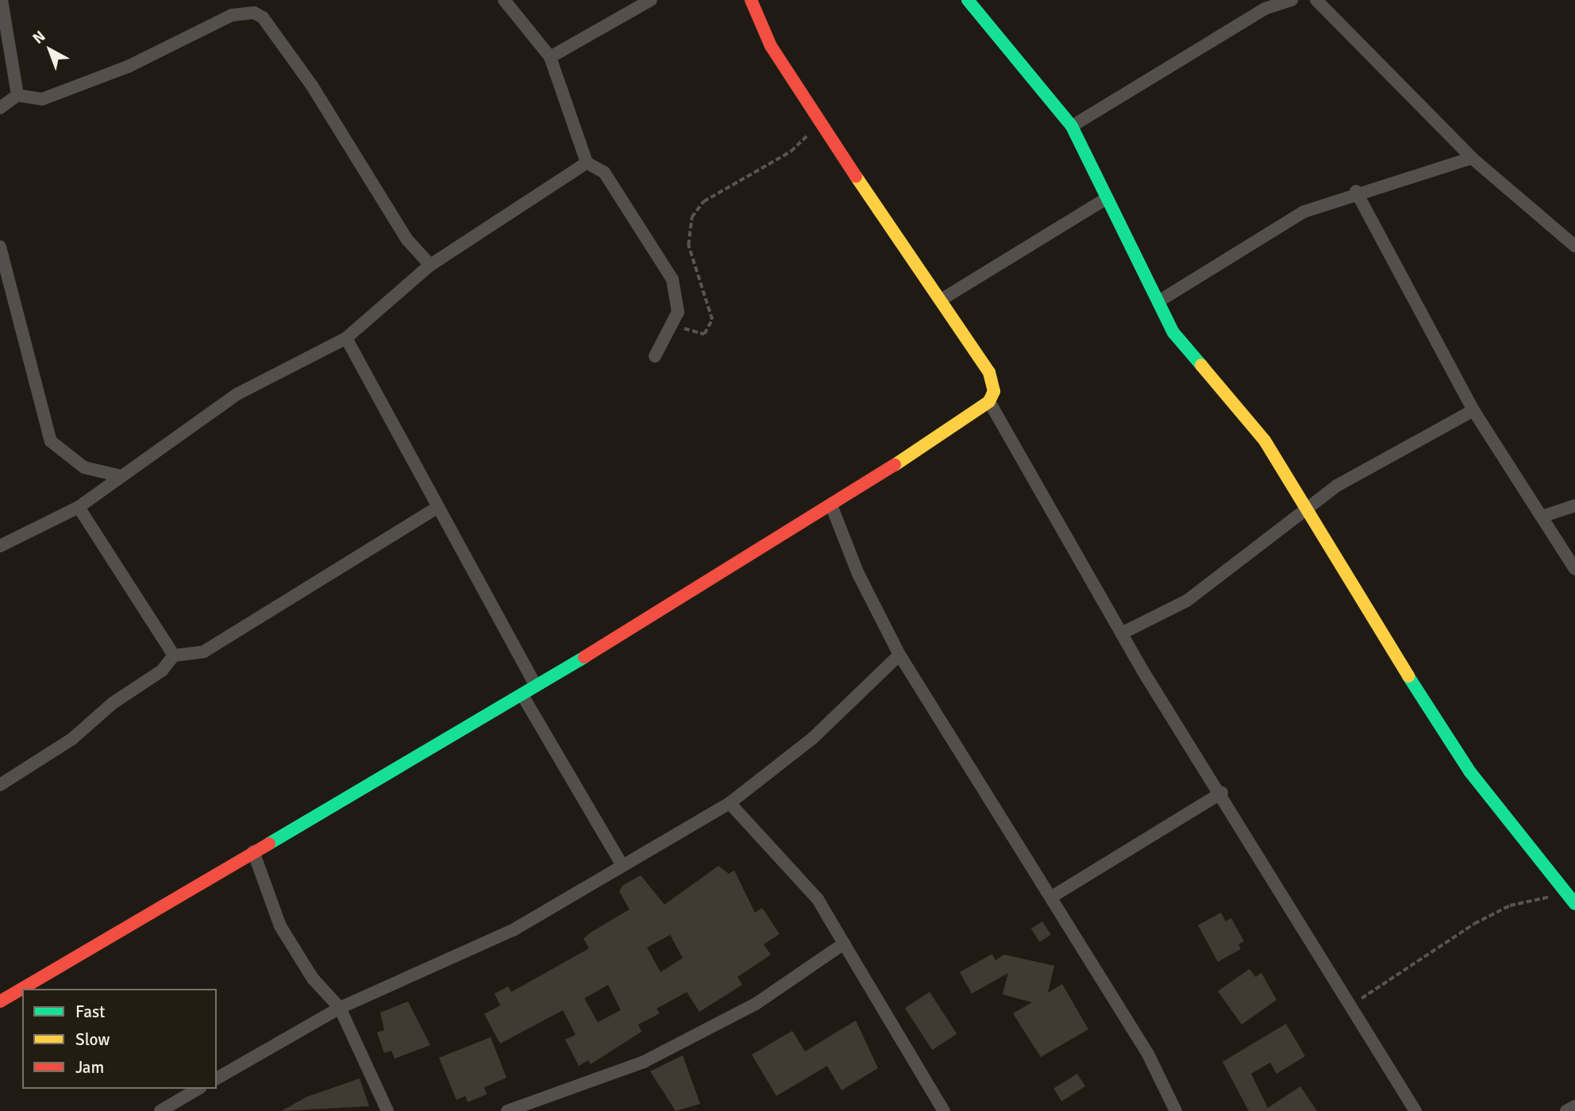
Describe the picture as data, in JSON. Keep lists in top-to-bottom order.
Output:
{
  "legend": ["Fast", "Slow", "Jam"],
  "north": "top left"
}
